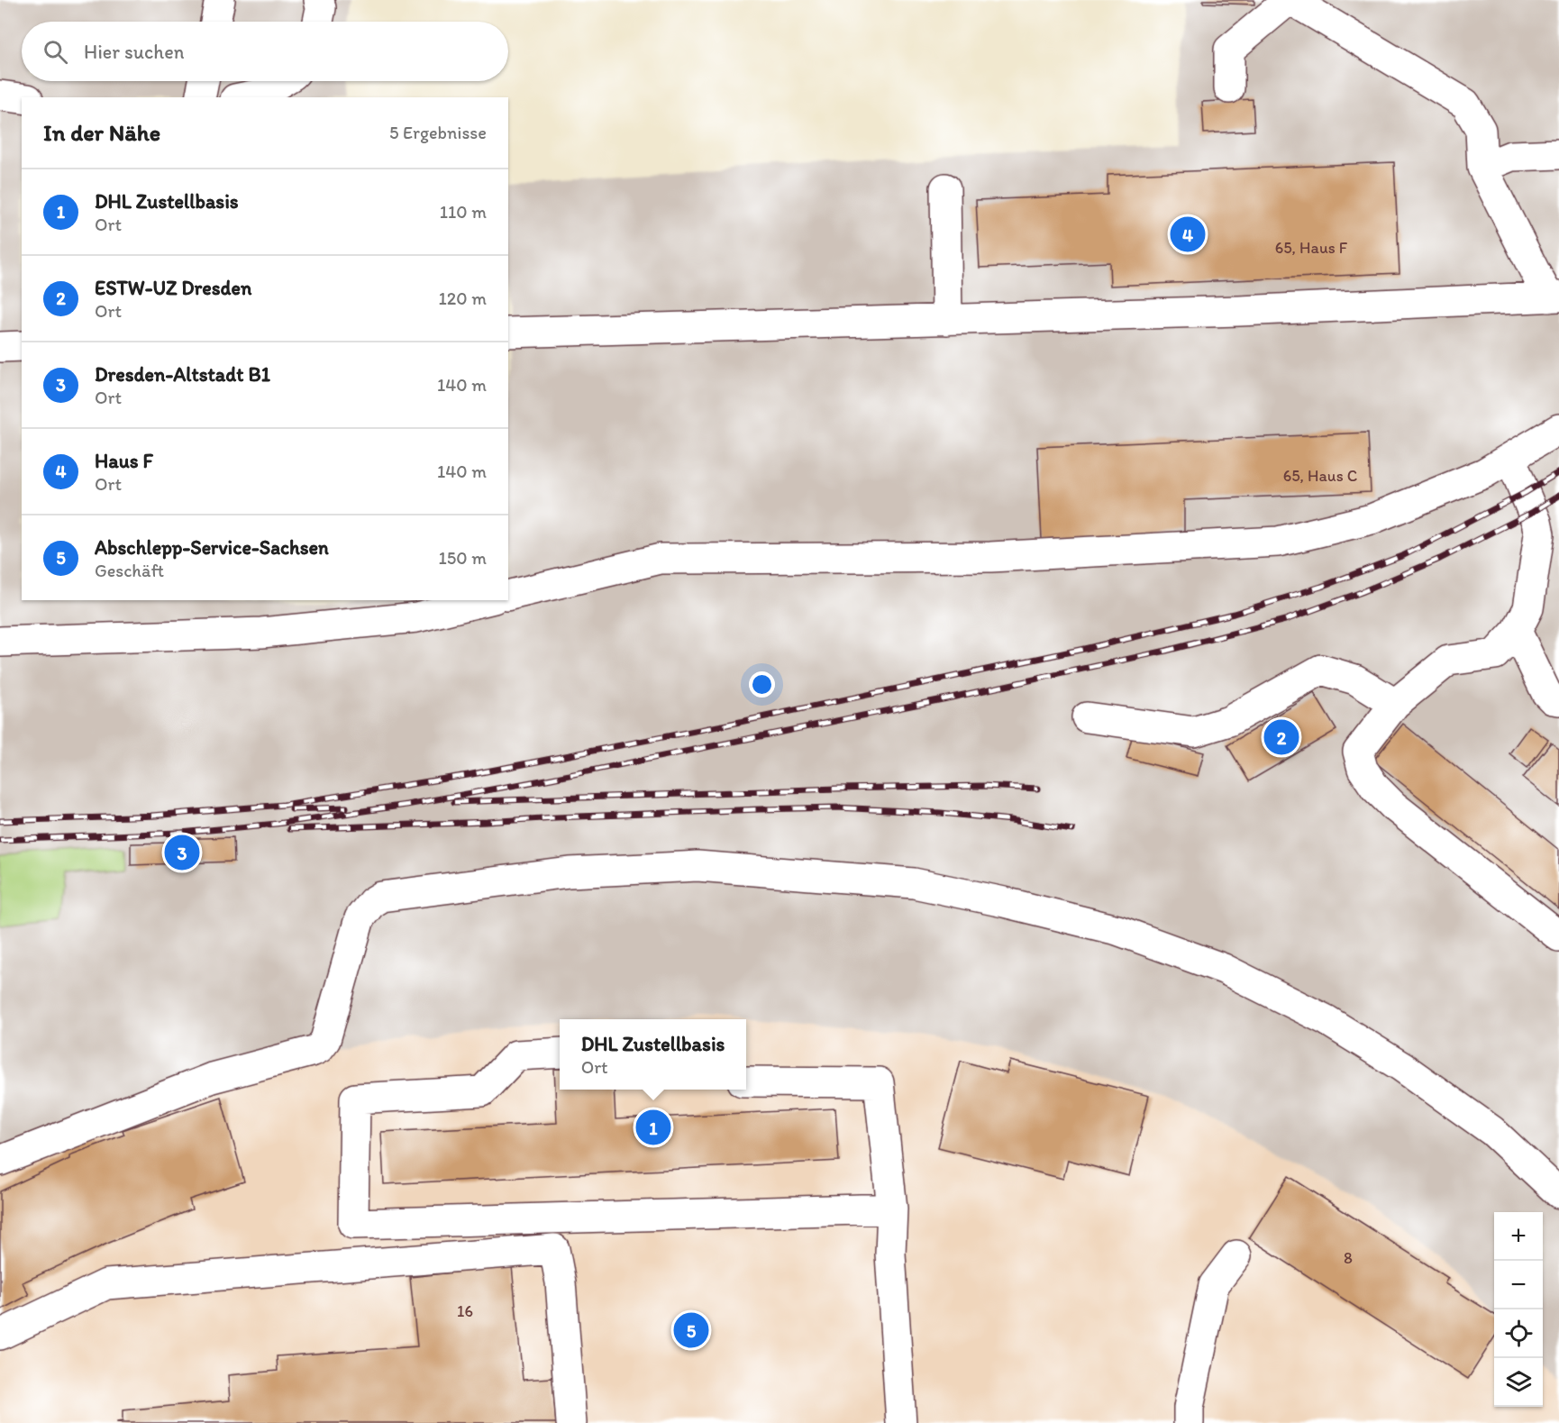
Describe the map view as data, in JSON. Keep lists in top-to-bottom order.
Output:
{
  "house_numbers": [
    "65, Haus F",
    "65, Haus C",
    "8",
    "16"
  ],
  "page": {
    "search": "Hier suchen",
    "heading": ["In der Nähe", "5 Ergebnisse"],
    "list": [
      {
        "mark": "1",
        "name": "DHL Zustellbasis",
        "note": "Ort",
        "value": "110 m"
      },
      {
        "mark": "2",
        "name": "ESTW-UZ Dresden",
        "note": "Ort",
        "value": "120 m"
      },
      {
        "mark": "3",
        "name": "Dresden-Altstadt B1",
        "note": "Ort",
        "value": "140 m"
      },
      {
        "mark": "4",
        "name": "Haus F",
        "note": "Ort",
        "value": "140 m"
      },
      {
        "mark": "5",
        "name": "Abschlepp-Service-Sachsen",
        "note": "Geschäft",
        "value": "150 m"
      }
    ],
    "pins": [
      "4",
      "2",
      "3",
      "1",
      "5"
    ],
    "popup": ["DHL Zustellbasis", "Ort"],
    "map_buttons": ["+", "−"]
  }
}
